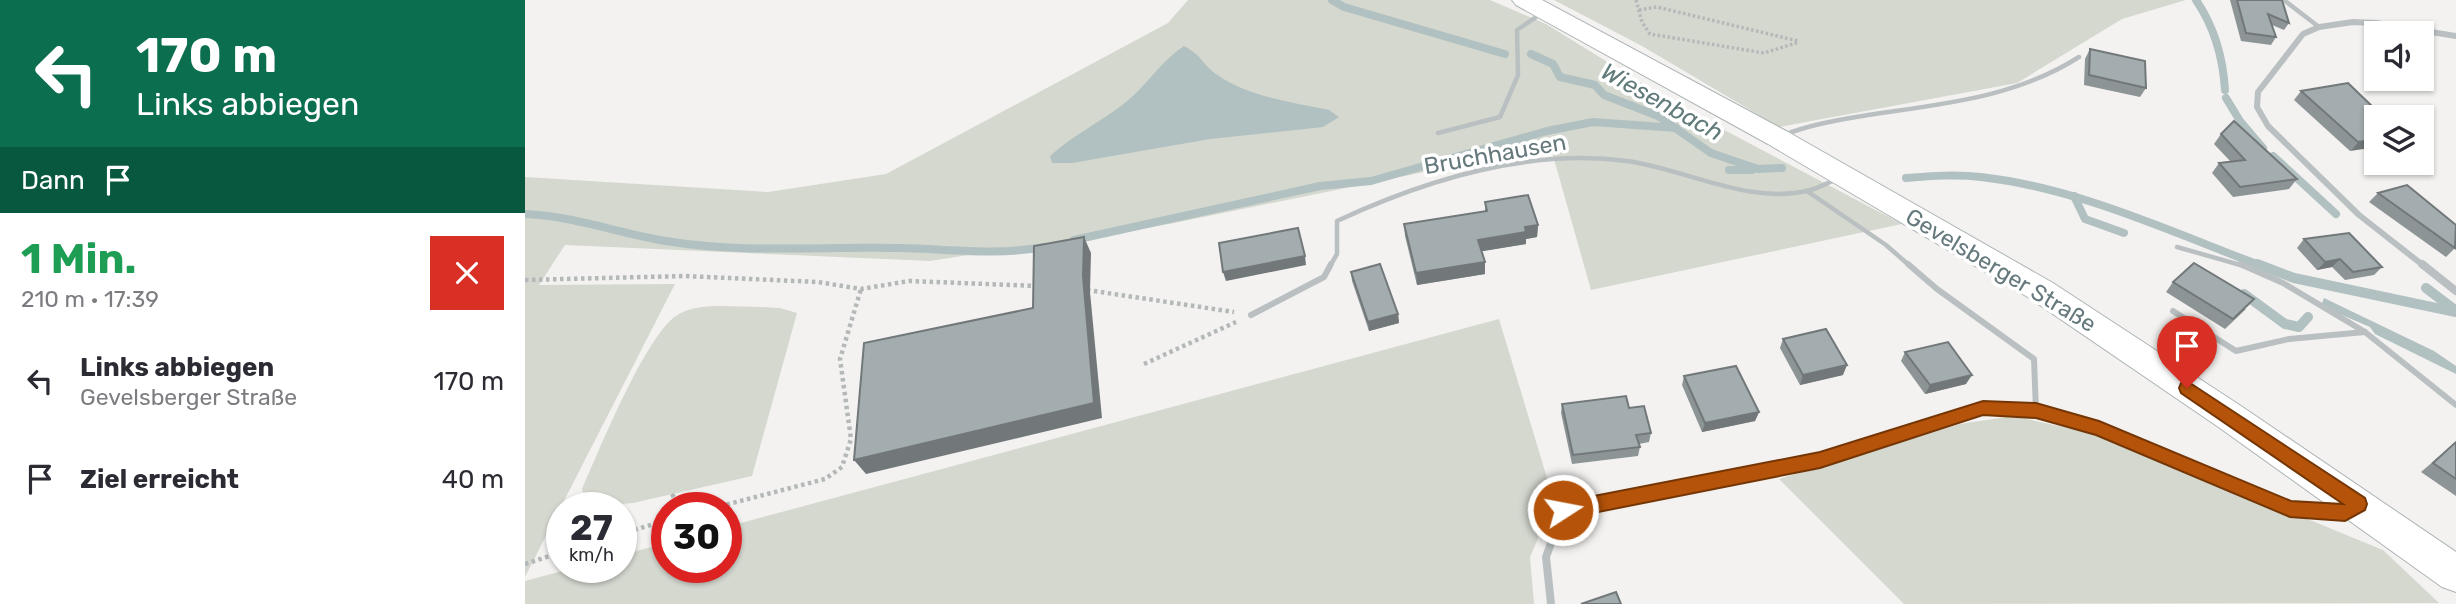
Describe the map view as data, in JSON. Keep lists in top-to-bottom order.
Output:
{
  "streets": {
    "main road": ["Gevelsberger Straße"],
    "lane": ["Bruchhausen"]
  },
  "crossings": [
    ["Bruchhausen", "Gevelsberger Straße"]
  ],
  "water": ["Wiesenbach"],
  "page": {
    "turn": ["170 m", "Links abbiegen"],
    "then": "Dann",
    "heading": ["1 Min.", "210 m · 17:39"],
    "list": [
      {
        "name": "Links abbiegen",
        "note": "Gevelsberger Straße",
        "value": "170 m"
      },
      {
        "name": "Ziel erreicht",
        "value": "40 m"
      }
    ],
    "speed": "27 km/h",
    "limit": "30"
  }
}
